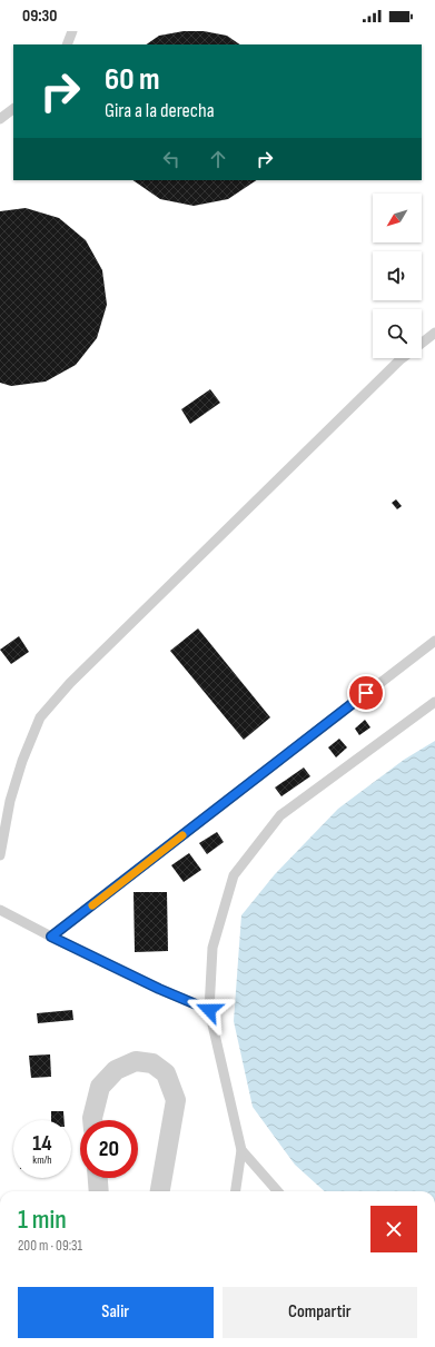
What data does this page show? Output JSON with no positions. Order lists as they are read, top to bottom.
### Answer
{
  "north": "bottom left",
  "page": {
    "status": "09:30",
    "turn": ["60 m", "Gira a la derecha"],
    "speed": "14 km/h",
    "limit": "20",
    "heading": ["1 min", "200 m · 09:31"],
    "buttons": ["Salir", "Compartir"]
  }
}
